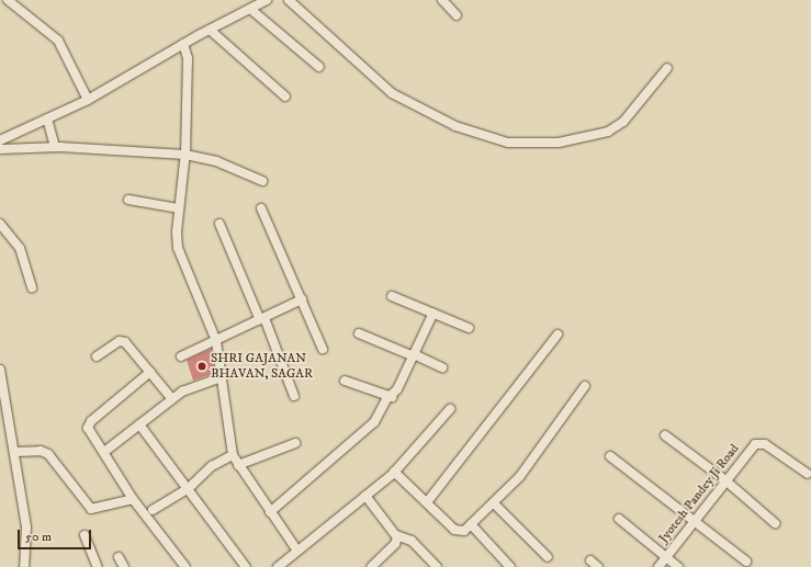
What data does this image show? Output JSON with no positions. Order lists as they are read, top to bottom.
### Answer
{
  "streets": {
    "street": ["Jyotesh Pandey Ji Road"]
  },
  "places": ["SHRI GAJANAN BHAVAN, SAGAR"],
  "scale_bar": "50 m"
}
